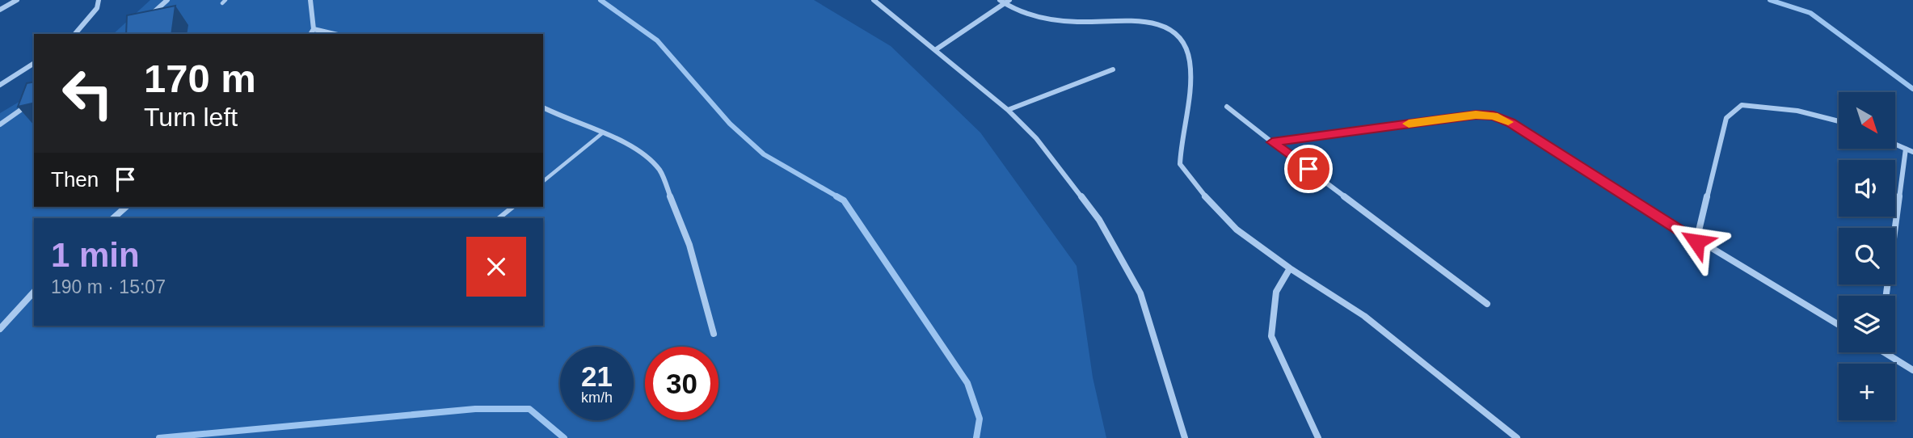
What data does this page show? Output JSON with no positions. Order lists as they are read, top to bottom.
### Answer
{
  "north": "bottom right",
  "page": {
    "turn": ["170 m", "Turn left"],
    "map_buttons": "+",
    "then": "Then",
    "heading": ["1 min", "190 m · 15:07"],
    "speed": "21 km/h",
    "limit": "30"
  }
}
